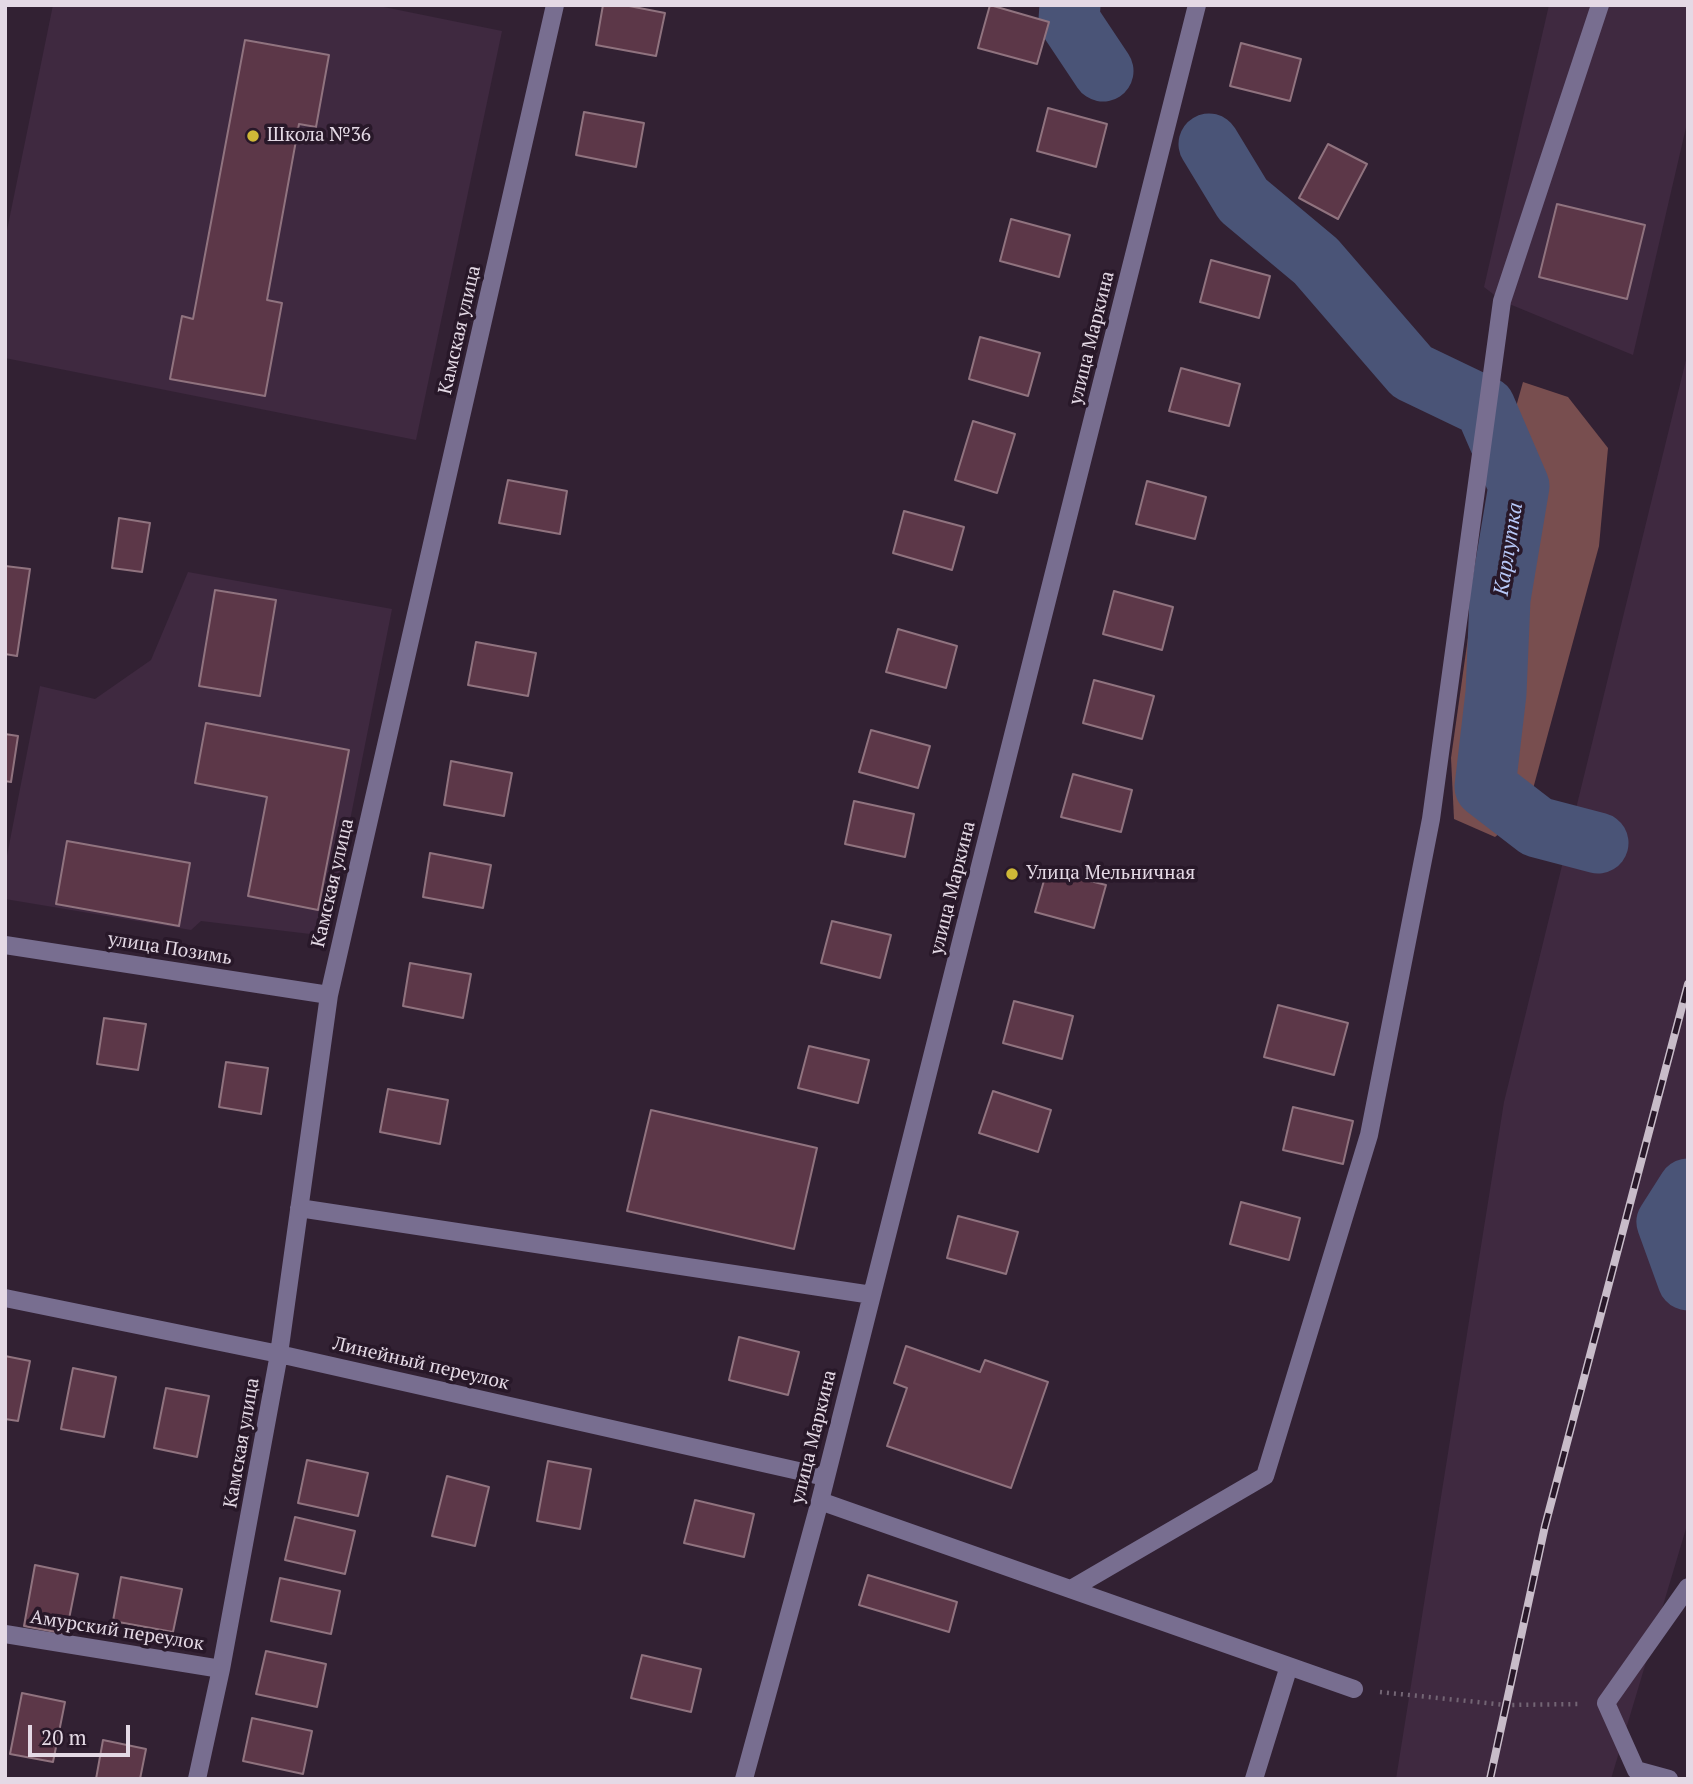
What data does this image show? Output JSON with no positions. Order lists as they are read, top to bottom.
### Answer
{
  "streets": {
    "street": [
      "Камская улица",
      "улица Маркина",
      "улица Позимь",
      "Линейный переулок",
      "Амурский переулок"
    ]
  },
  "crossings": [
    ["Камская улица", "улица Позимь"],
    ["Камская улица", "Линейный переулок"],
    ["Камская улица", "Амурский переулок"],
    ["улица Маркина", "Линейный переулок"]
  ],
  "water": ["Карлутка"],
  "places": ["Школа №36", "Улица Мельничная"],
  "scale_bar": "20 m"
}
